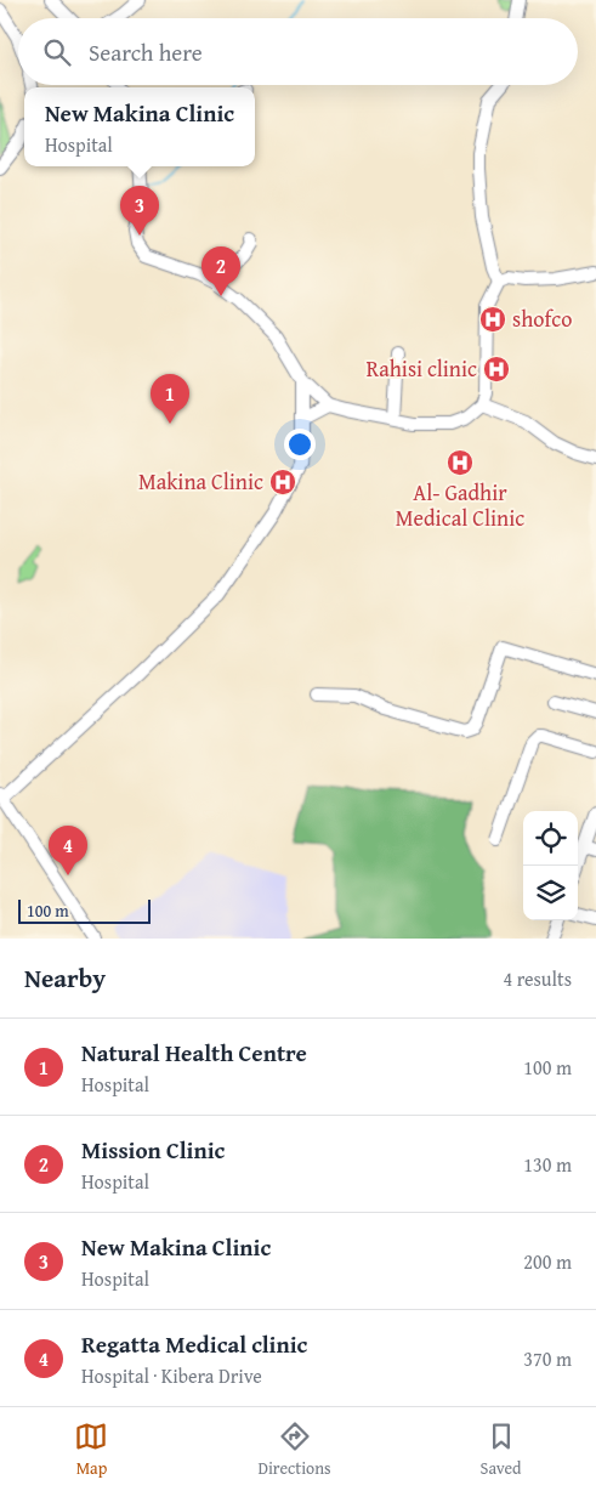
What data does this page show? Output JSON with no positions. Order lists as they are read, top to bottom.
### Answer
{
  "places": {
    "hospital": [
      "shofco",
      "Rahisi clinic",
      "Al- Gadhir Medical Clinic",
      "Makina Clinic"
    ]
  },
  "scale_bar": "100 m",
  "page": {
    "search": "Search here",
    "popup": ["New Makina Clinic", "Hospital"],
    "pins": [
      "3",
      "2",
      "1",
      "4"
    ],
    "scale": "100 m",
    "heading": ["Nearby", "4 results"],
    "list": [
      {
        "mark": "1",
        "name": "Natural Health Centre",
        "note": "Hospital",
        "value": "100 m"
      },
      {
        "mark": "2",
        "name": "Mission Clinic",
        "note": "Hospital",
        "value": "130 m"
      },
      {
        "mark": "3",
        "name": "New Makina Clinic",
        "note": "Hospital",
        "value": "200 m"
      },
      {
        "mark": "4",
        "name": "Regatta Medical clinic",
        "note": "Hospital · Kibera Drive",
        "value": "370 m"
      }
    ],
    "nav": ["Map", "Directions", "Saved"]
  }
}
